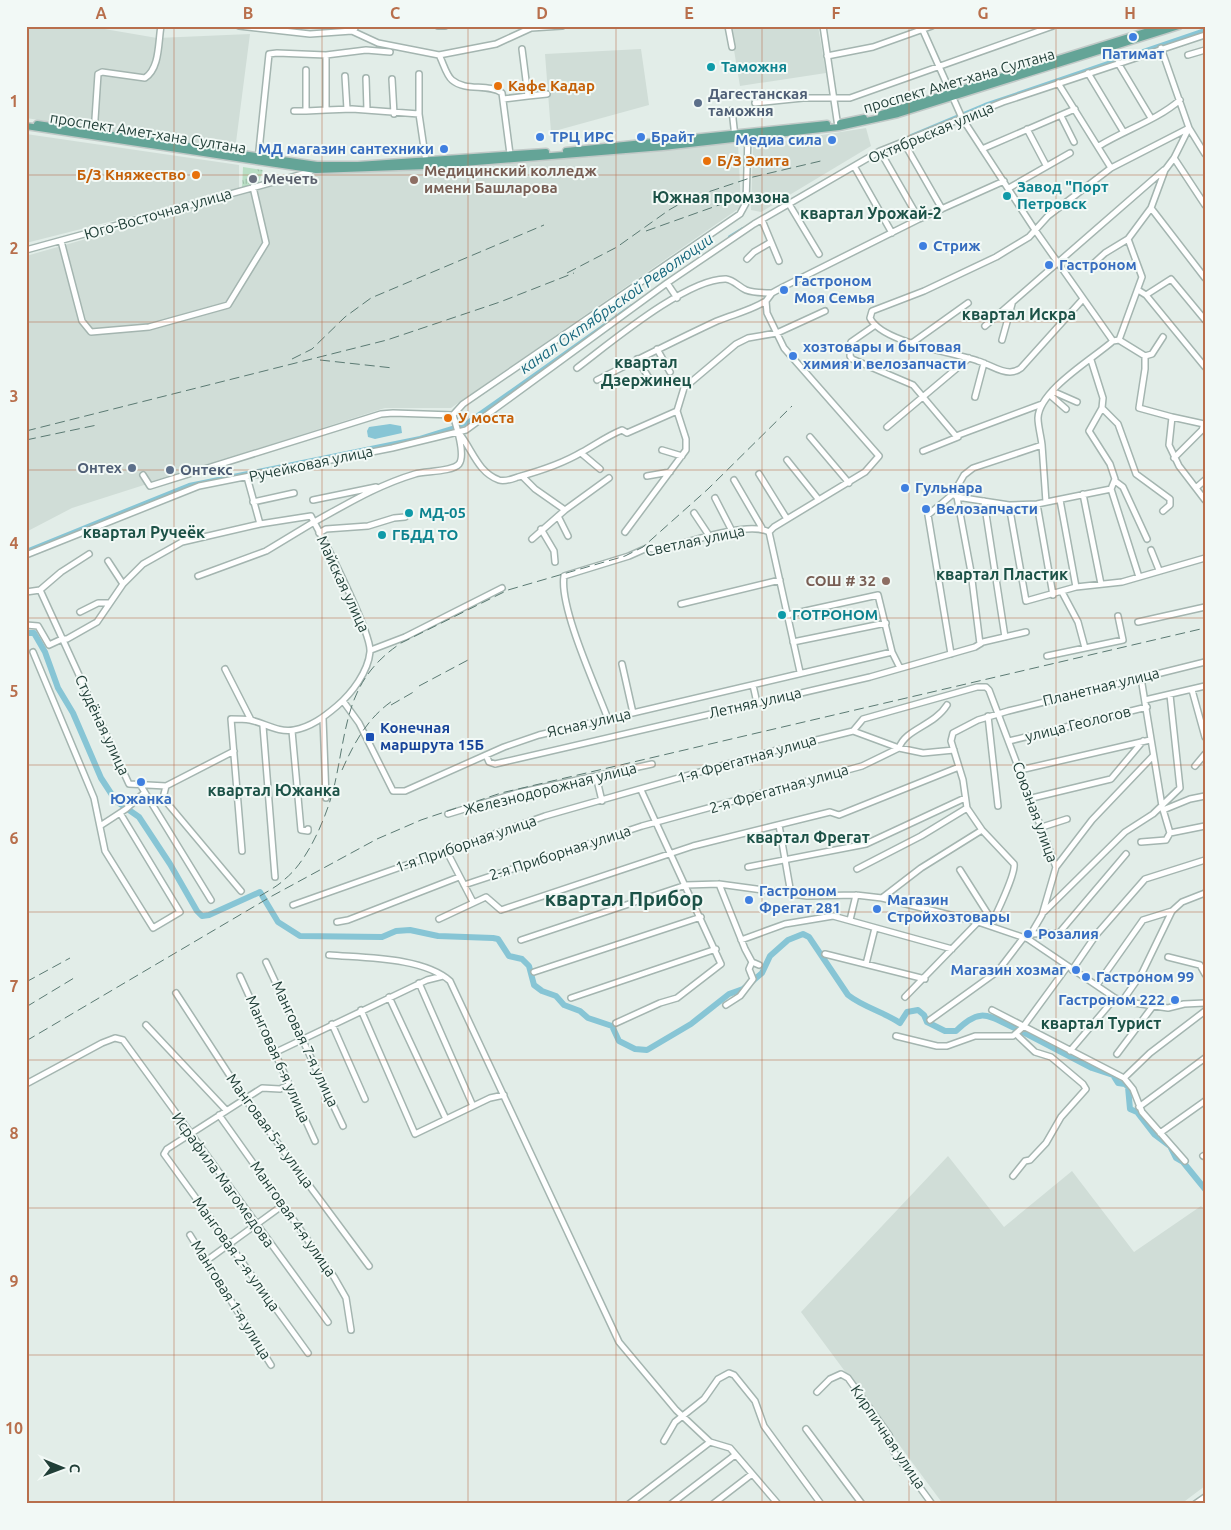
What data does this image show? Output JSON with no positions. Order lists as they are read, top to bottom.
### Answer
{
  "streets": {
    "main road": ["проспект Амет-хана Султана"],
    "street": [
      "Октябрьская улица",
      "Юго-Восточная улица",
      "Ручейковая улица",
      "Светлая улица",
      "Майская улица",
      "Планетная улица",
      "Летняя улица",
      "Ясная улица",
      "улица Геологов",
      "Студёная улица",
      "1-я Фрегатная улица",
      "Железнодорожная улица",
      "2-я Фрегатная улица",
      "Союзная улица",
      "1-я Приборная улица",
      "2-я Приборная улица",
      "Манговая 7-я улица",
      "Манговая 6-я улица",
      "Манговая 5-я улица",
      "Исрафила Магомедова",
      "Манговая 4-я улица",
      "Манговая 2-я улица",
      "Манговая 1-я улица",
      "Кирпичная улица"
    ]
  },
  "crossings": [
    ["проспект Амет-хана Султана", "Юго-Восточная улица"],
    ["Октябрьская улица", "Ручейковая улица"],
    ["Октябрьская улица", "Майская улица"],
    ["Ручейковая улица", "Майская улица"],
    ["Светлая улица", "Ясная улица"],
    ["Майская улица", "Ясная улица"],
    ["Планетная улица", "Союзная улица"],
    ["Летняя улица", "Ясная улица"],
    ["улица Геологов", "Союзная улица"],
    ["1-я Фрегатная улица", "Союзная улица"],
    ["1-я Фрегатная улица", "1-я Приборная улица"],
    ["2-я Фрегатная улица", "2-я Приборная улица"],
    ["Исрафила Магомедова", "Манговая 2-я улица"]
  ],
  "districts": [
    "Южная промзона",
    "квартал Урожай-2",
    "квартал Искра",
    "квартал Дзержинец",
    "квартал Ручеёк",
    "квартал Пластик",
    "квартал Южанка",
    "квартал Фрегат",
    "квартал Прибор",
    "квартал Турист"
  ],
  "water": ["канал Октябрьской Революции"],
  "places": {
    "other": [
      "Патимат",
      "Таможня",
      "Кафе Кадар",
      "Дагестанская таможня",
      "ТРЦ ИРС",
      "Брайт",
      "Медиа сила",
      "МД магазин сантехники",
      "Б/З Элита",
      "Б/З Княжество",
      "Мечеть",
      "Медицинский колледж имени Башларова",
      "Завод \"Порт Петровск",
      "Стриж",
      "Гастроном",
      "Гастроном Моя Семья",
      "хозтовары и бытовая химия и велозапчасти",
      "У моста",
      "Онтех",
      "Онтекс",
      "Гульнара",
      "Велозапчасти",
      "МД-05",
      "ГБДД ТО",
      "СОШ # 32",
      "ГОТРОНОМ",
      "Южанка",
      "Гастроном Фрегат 281",
      "Магазин Стройхозтовары",
      "Розалия",
      "Магазин хозмаг",
      "Гастроном 99",
      "Гастроном 222"
    ],
    "transit": ["Конечная маршрута 15Б"]
  },
  "north": "right",
  "grid": {
    "columns": [
      "A",
      "B",
      "C",
      "D",
      "E",
      "F",
      "G",
      "H"
    ],
    "rows": [
      "1",
      "2",
      "3",
      "4",
      "5",
      "6",
      "7",
      "8",
      "9",
      "10"
    ]
  }
}
